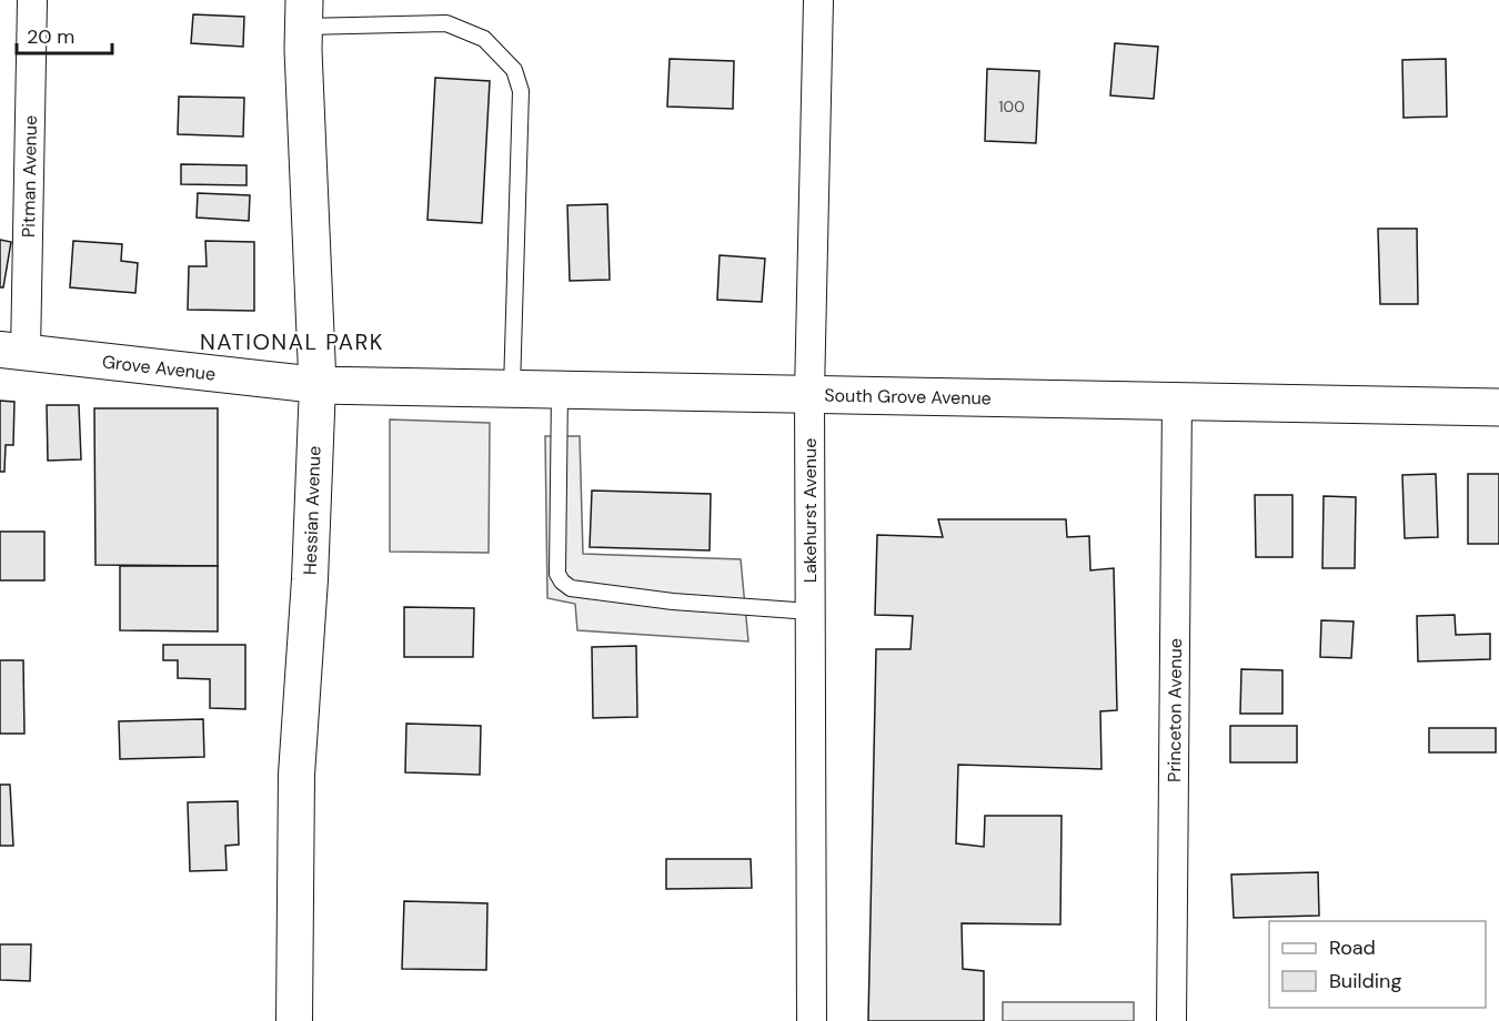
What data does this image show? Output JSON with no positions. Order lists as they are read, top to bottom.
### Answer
{
  "streets": {
    "main road": ["South Grove Avenue", "Hessian Avenue"],
    "street": [
      "Pitman Avenue",
      "Grove Avenue",
      "Lakehurst Avenue",
      "Princeton Avenue"
    ]
  },
  "crossings": [
    ["Pitman Avenue", "Grove Avenue"],
    ["Grove Avenue", "South Grove Avenue"],
    ["Grove Avenue", "Hessian Avenue"],
    ["South Grove Avenue", "Hessian Avenue"],
    ["South Grove Avenue", "Lakehurst Avenue"],
    ["South Grove Avenue", "Princeton Avenue"]
  ],
  "districts": ["NATIONAL PARK"],
  "house_numbers": ["100"],
  "legend": ["Road", "Building"],
  "scale_bar": "20 m"
}
